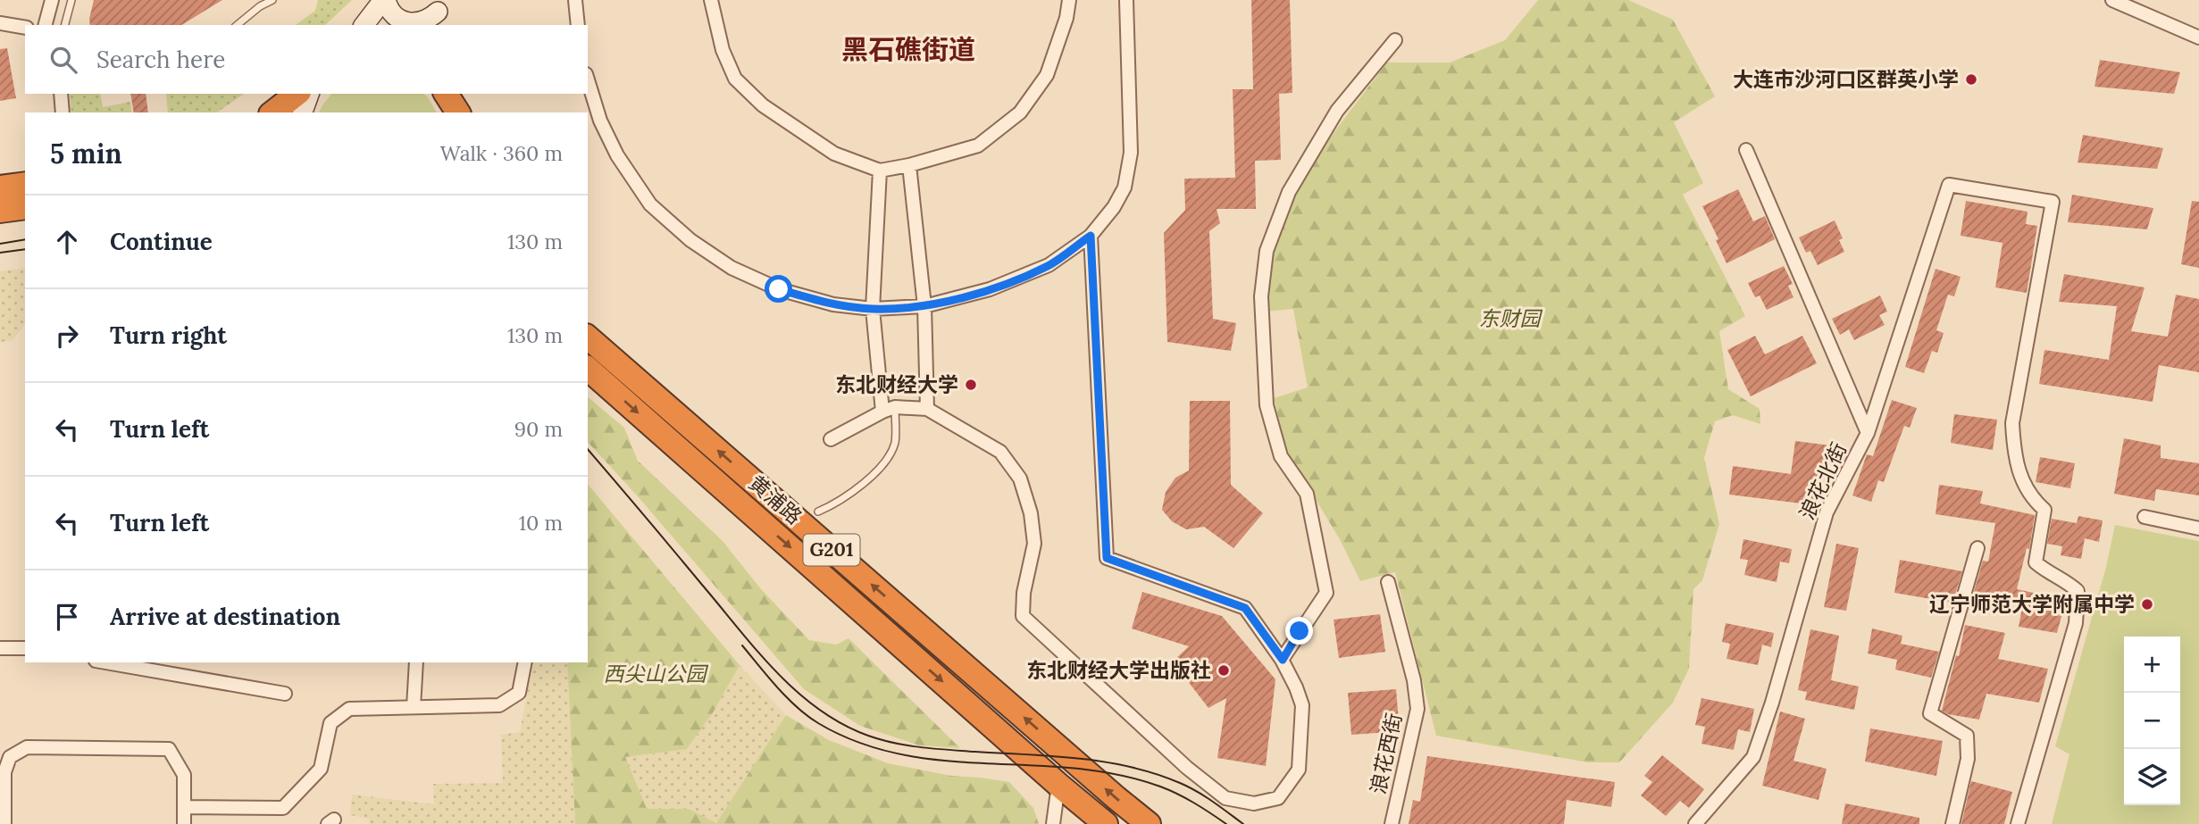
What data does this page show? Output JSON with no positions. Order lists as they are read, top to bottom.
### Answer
{
  "streets": {
    "highway": ["黄浦路", "G201"],
    "street": ["浪花北街", "浪花西街"]
  },
  "crossings": [
    ["黄浦路", "G201"]
  ],
  "districts": ["黑石礁街道"],
  "parks": ["东财园", "西尖山公园"],
  "places": [
    "大连市沙河口区群英小学",
    "东北财经大学",
    "辽宁师范大学附属中学",
    "东北财经大学出版社"
  ],
  "page": {
    "search": "Search here",
    "heading": ["5 min", "Walk · 360 m"],
    "list": [
      ["Continue", "130 m"],
      ["Turn right", "130 m"],
      ["Turn left", "90 m"],
      ["Turn left", "10 m"],
      "Arrive at destination"
    ],
    "map_buttons": ["+", "−"]
  }
}
